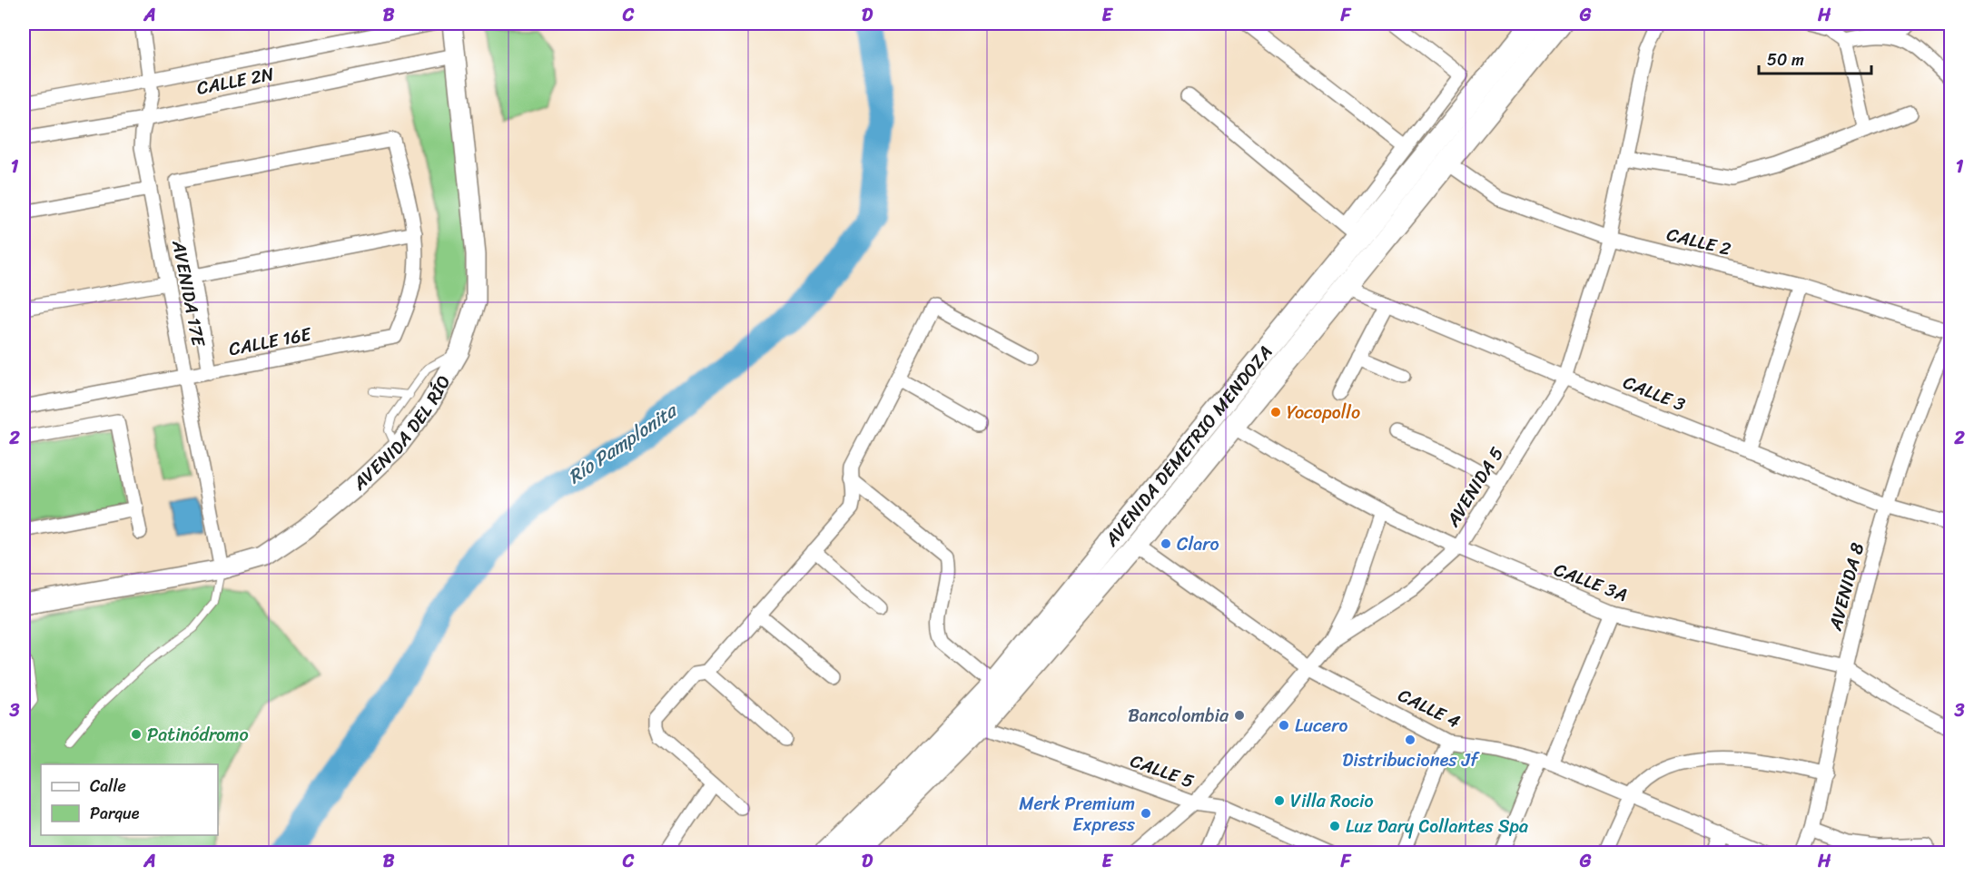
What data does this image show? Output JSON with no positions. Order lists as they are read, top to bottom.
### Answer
{
  "streets": {
    "main road": ["AVENIDA DEL RÍO", "AVENIDA DEMETRIO MENDOZA"],
    "street": [
      "CALLE 2N",
      "CALLE 2",
      "AVENIDA 17E",
      "CALLE 16E",
      "CALLE 3",
      "AVENIDA 5",
      "CALLE 3A",
      "AVENIDA 8",
      "CALLE 4",
      "CALLE 5"
    ]
  },
  "crossings": [
    ["CALLE 2N", "AVENIDA 17E"],
    ["CALLE 2N", "AVENIDA DEL RÍO"],
    ["CALLE 2", "AVENIDA DEMETRIO MENDOZA"],
    ["CALLE 2", "AVENIDA 5"],
    ["AVENIDA 17E", "CALLE 16E"],
    ["AVENIDA 17E", "AVENIDA DEL RÍO"],
    ["CALLE 3", "AVENIDA DEMETRIO MENDOZA"],
    ["CALLE 3", "AVENIDA 5"],
    ["CALLE 3", "AVENIDA 8"],
    ["AVENIDA DEMETRIO MENDOZA", "CALLE 3A"],
    ["AVENIDA DEMETRIO MENDOZA", "CALLE 4"],
    ["AVENIDA DEMETRIO MENDOZA", "CALLE 5"],
    ["AVENIDA 5", "CALLE 3A"],
    ["AVENIDA 5", "CALLE 4"],
    ["AVENIDA 5", "CALLE 5"],
    ["CALLE 3A", "AVENIDA 8"]
  ],
  "water": ["Río Pamplonita"],
  "places": [
    "Yocopollo",
    "Claro",
    "Bancolombia",
    "Lucero",
    "Patinódromo",
    "Distribuciones Jf",
    "Villa Rocio",
    "Merk Premium Express",
    "Luz Dary Collantes Spa"
  ],
  "legend": ["Calle", "Parque"],
  "scale_bar": "50 m",
  "grid": {
    "columns": [
      "A",
      "B",
      "C",
      "D",
      "E",
      "F",
      "G",
      "H"
    ],
    "rows": ["1", "2", "3"]
  }
}
